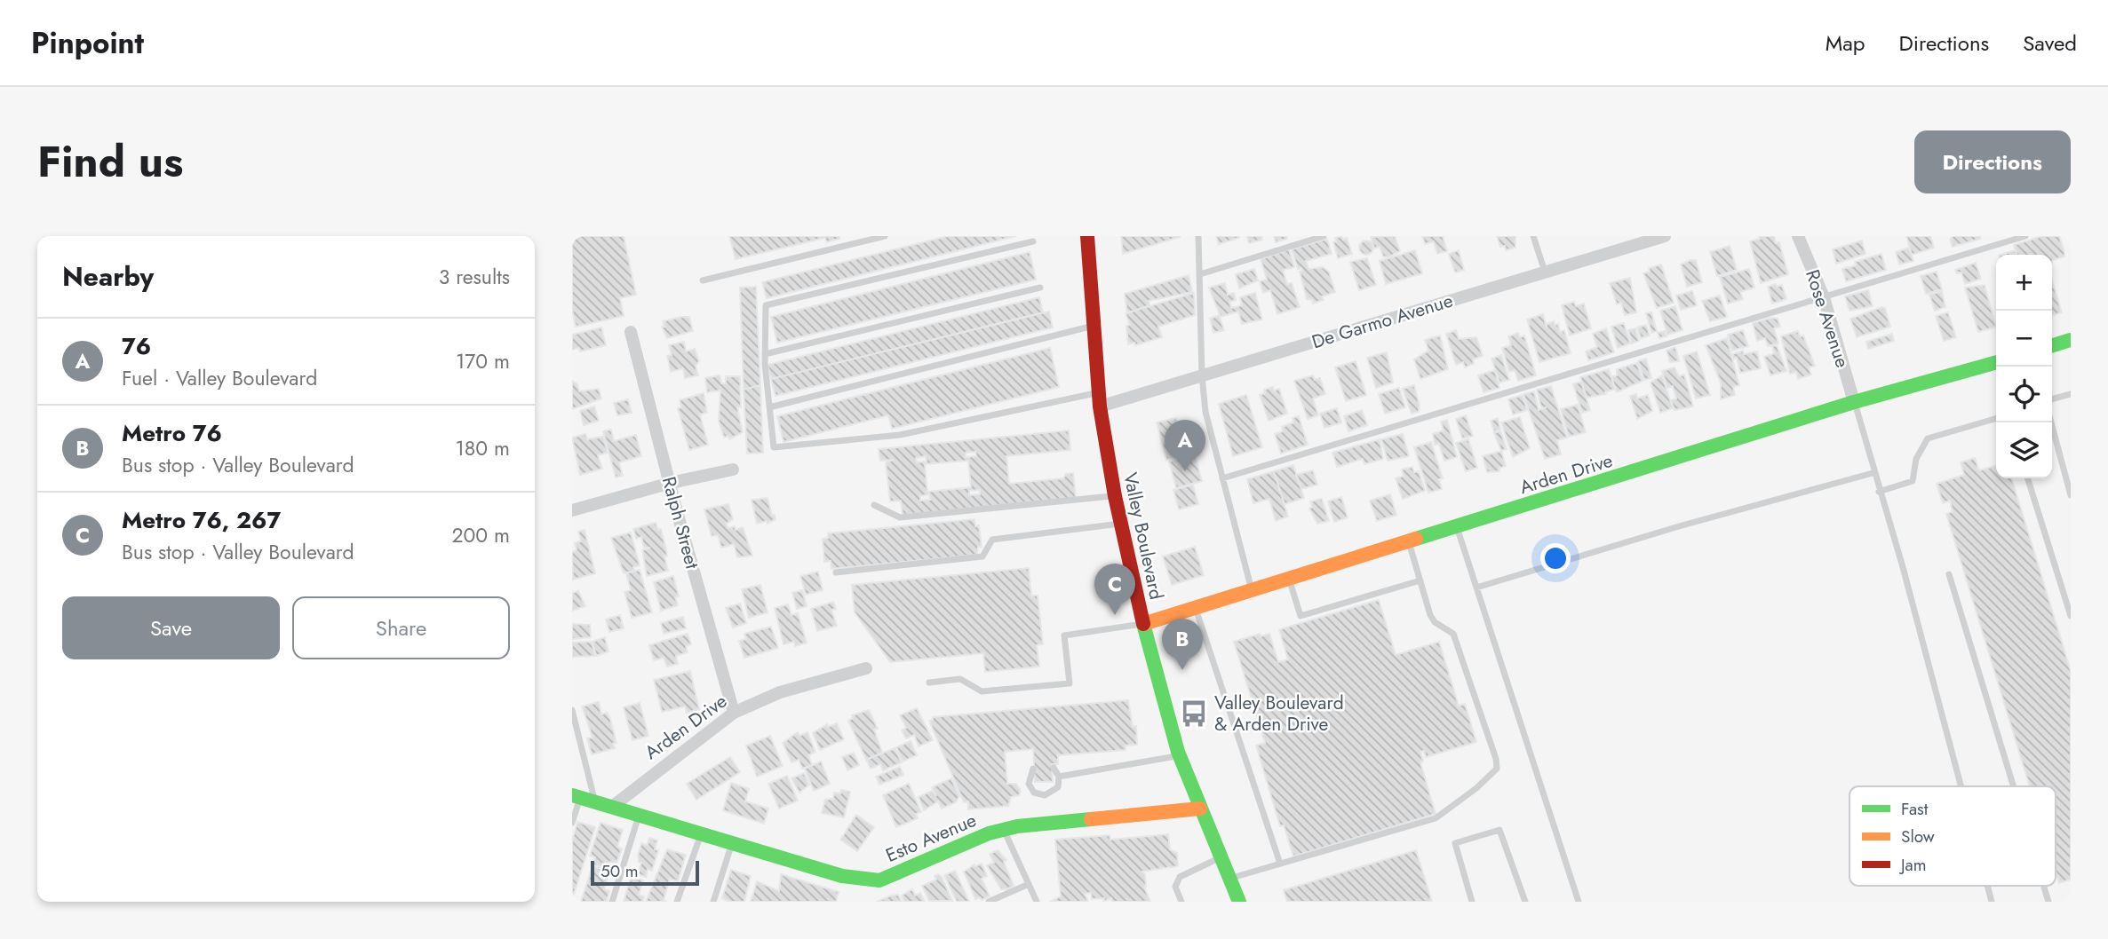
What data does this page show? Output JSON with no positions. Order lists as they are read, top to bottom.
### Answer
{
  "streets": {
    "street": [
      "Rose Avenue",
      "De Garmo Avenue",
      "Arden Drive",
      "Ralph Street",
      "Valley Boulevard",
      "Esto Avenue"
    ]
  },
  "crossings": [
    ["Rose Avenue", "Arden Drive"],
    ["De Garmo Avenue", "Valley Boulevard"],
    ["Arden Drive", "Ralph Street"],
    ["Arden Drive", "Valley Boulevard"],
    ["Arden Drive", "Esto Avenue"],
    ["Valley Boulevard", "Esto Avenue"]
  ],
  "places": {
    "bus stop": ["Valley Boulevard & Arden Drive"]
  },
  "legend": ["Fast", "Slow", "Jam"],
  "scale_bar": "50 m",
  "page": {
    "header": "Pinpoint",
    "nav": ["Map", "Directions", "Saved"],
    "title": "Find us",
    "buttons": [
      "Directions",
      ["Save", "Share"]
    ],
    "heading": ["Nearby", "3 results"],
    "map_buttons": ["+", "−"],
    "list": [
      {
        "mark": "A",
        "name": "76",
        "note": "Fuel · Valley Boulevard",
        "value": "170 m"
      },
      {
        "mark": "B",
        "name": "Metro 76",
        "note": "Bus stop · Valley Boulevard",
        "value": "180 m"
      },
      {
        "mark": "C",
        "name": "Metro 76, 267",
        "note": "Bus stop · Valley Boulevard",
        "value": "200 m"
      }
    ],
    "pins": ["A", "C", "B"],
    "scale": "50 m"
  }
}
